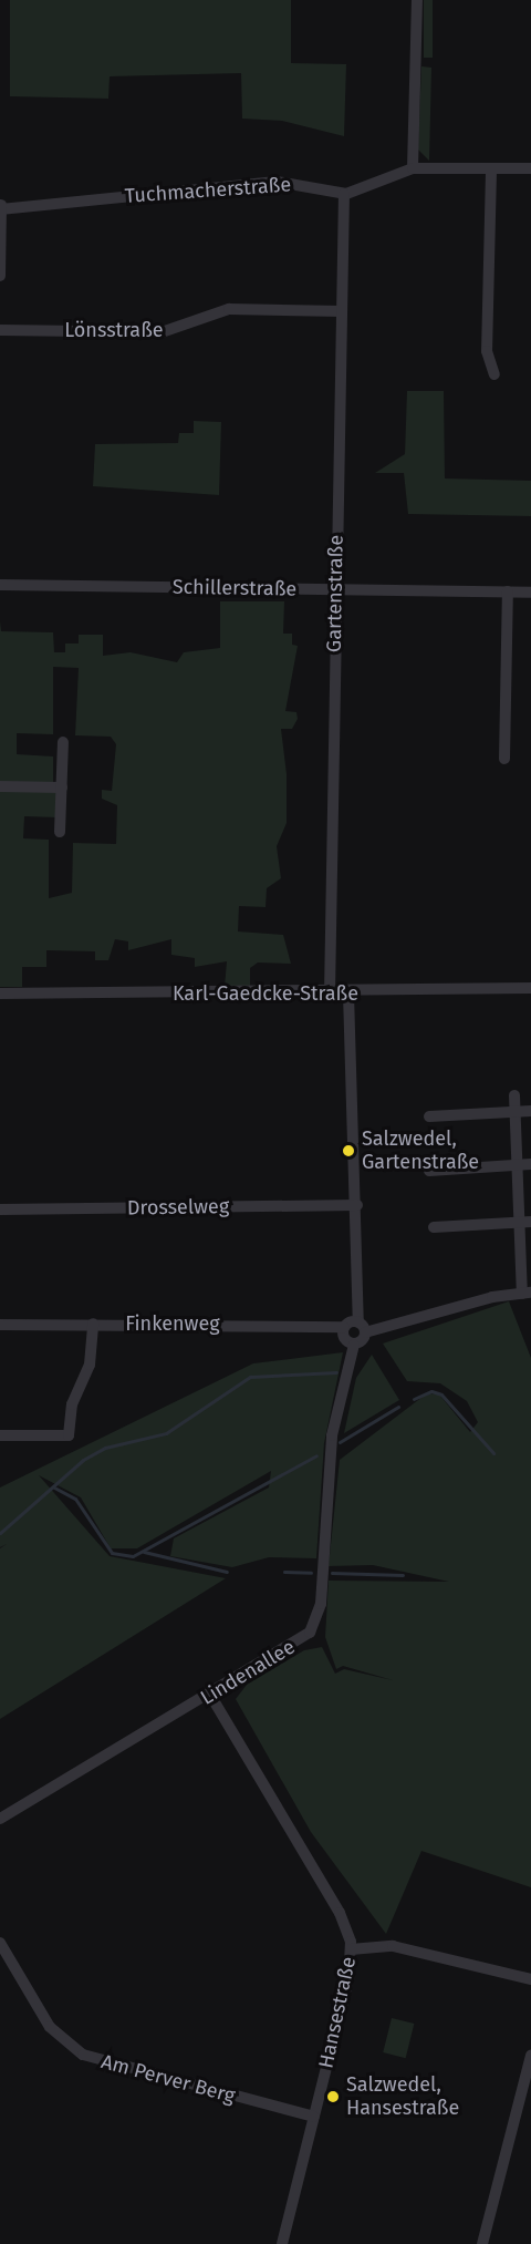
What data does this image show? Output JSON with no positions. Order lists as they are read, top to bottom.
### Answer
{
  "streets": {
    "street": [
      "Tuchmacherstraße",
      "Lönsstraße",
      "Schillerstraße",
      "Gartenstraße",
      "Karl-Gaedcke-Straße",
      "Drosselweg",
      "Finkenweg",
      "Lindenallee",
      "Hansestraße",
      "Am Perver Berg"
    ]
  },
  "crossings": [
    ["Tuchmacherstraße", "Gartenstraße"],
    ["Lönsstraße", "Gartenstraße"],
    ["Schillerstraße", "Gartenstraße"],
    ["Gartenstraße", "Karl-Gaedcke-Straße"],
    ["Lindenallee", "Hansestraße"],
    ["Hansestraße", "Am Perver Berg"]
  ],
  "places": ["Salzwedel, Gartenstraße", "Salzwedel, Hansestraße"]
}
